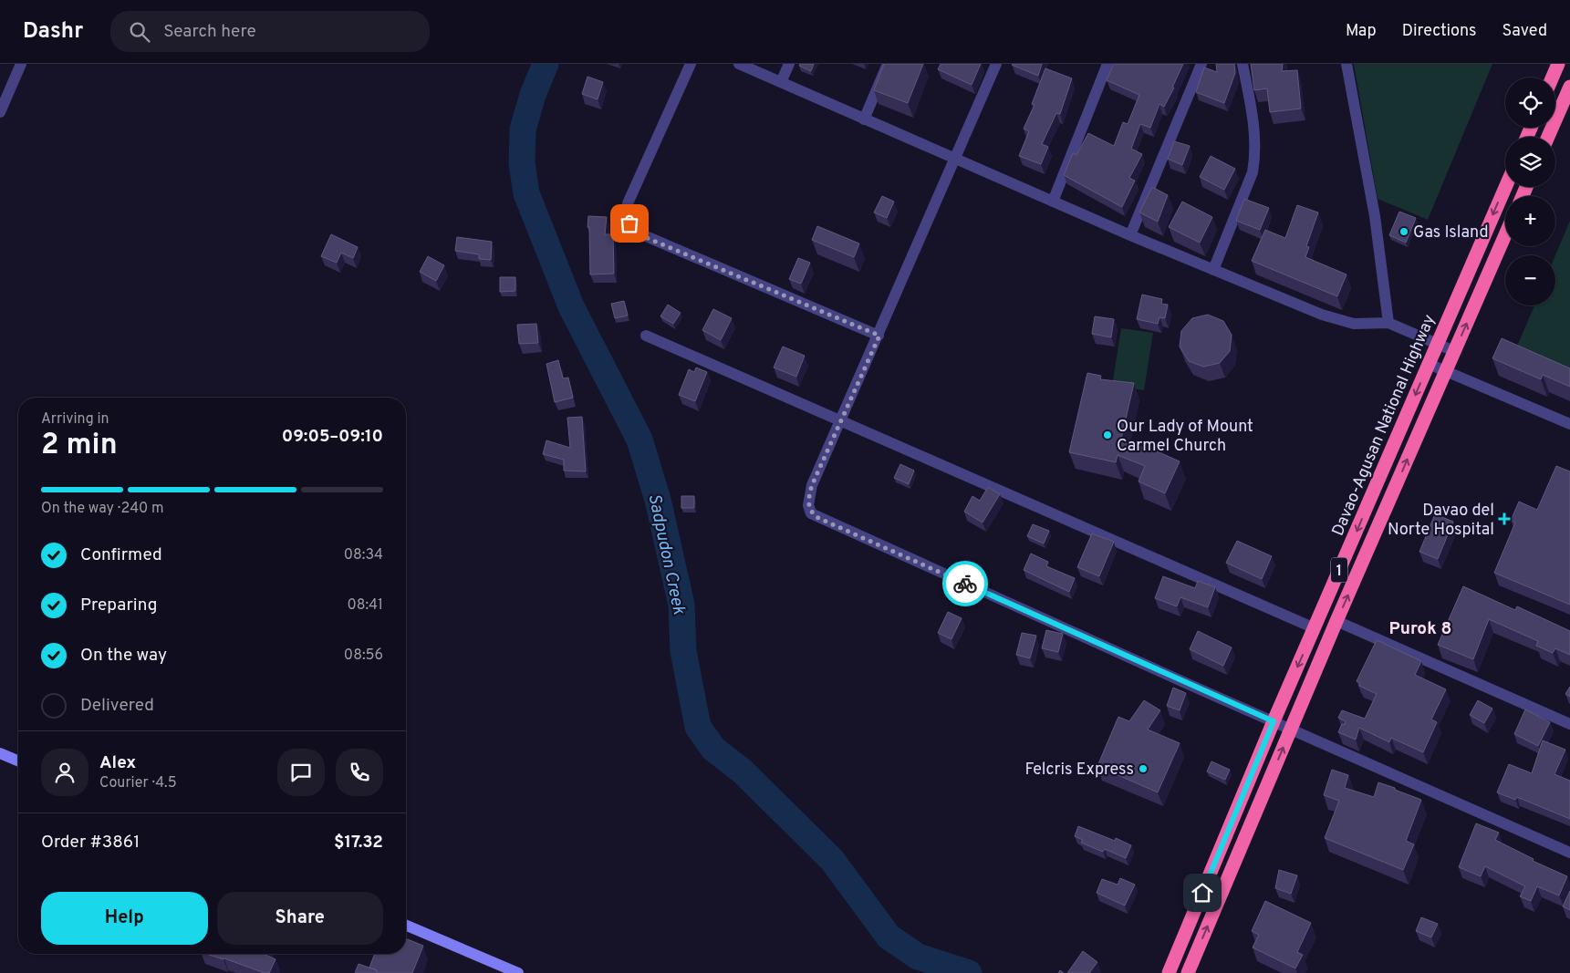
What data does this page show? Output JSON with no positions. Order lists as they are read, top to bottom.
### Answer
{
  "streets": {
    "highway": ["Davao-Agusan National Highway", "1"]
  },
  "districts": ["Purok 8"],
  "water": ["Sadpudon Creek"],
  "places": {
    "other": ["Gas Island", "Our Lady of Mount Carmel Church", "Felcris Express"],
    "health": ["Davao del Norte Hospital"]
  },
  "page": {
    "header": "Dashr",
    "search": "Search here",
    "nav": ["Map", "Directions", "Saved"],
    "map_buttons": ["+", "−"],
    "heading": ["2 min", "Arriving in", "09:05–09:10"],
    "panel": [
      "Alex",
      "Courier · 4.5",
      "Order #3861",
      "$17.32"
    ],
    "bar": "On the way · 240 m",
    "list": [
      ["Confirmed", "08:34"],
      ["Preparing", "08:41"],
      ["On the way", "08:56"],
      "Delivered"
    ],
    "buttons": ["Help", "Share"]
  }
}
